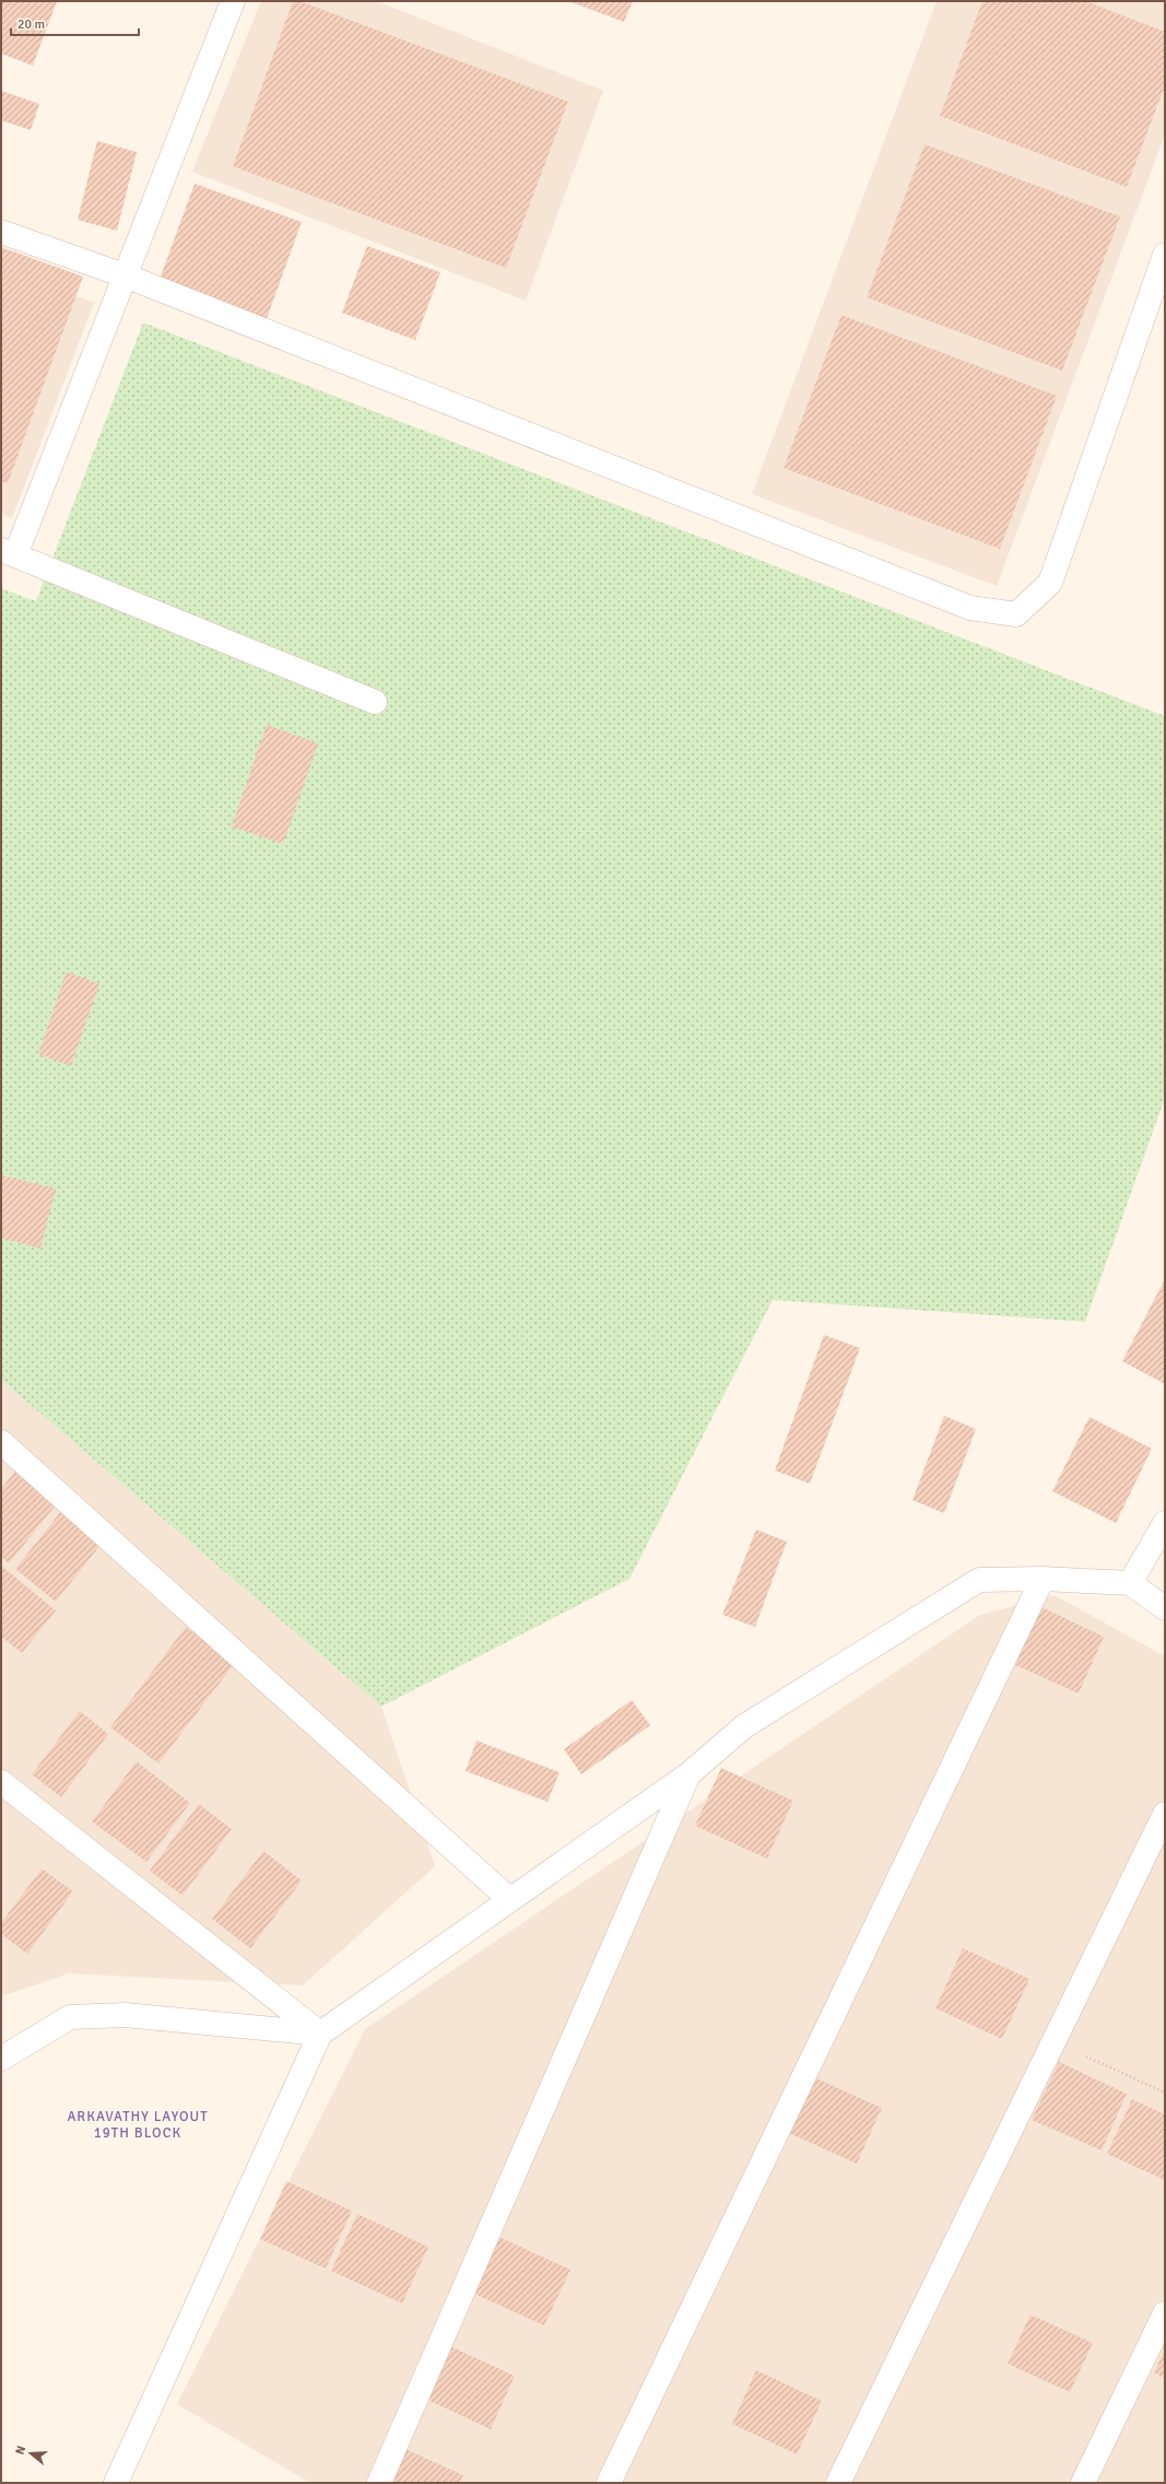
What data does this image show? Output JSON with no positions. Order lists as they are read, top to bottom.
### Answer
{
  "districts": ["ARKAVATHY LAYOUT 19TH BLOCK"],
  "scale_bar": "20 m",
  "north": "left"
}
